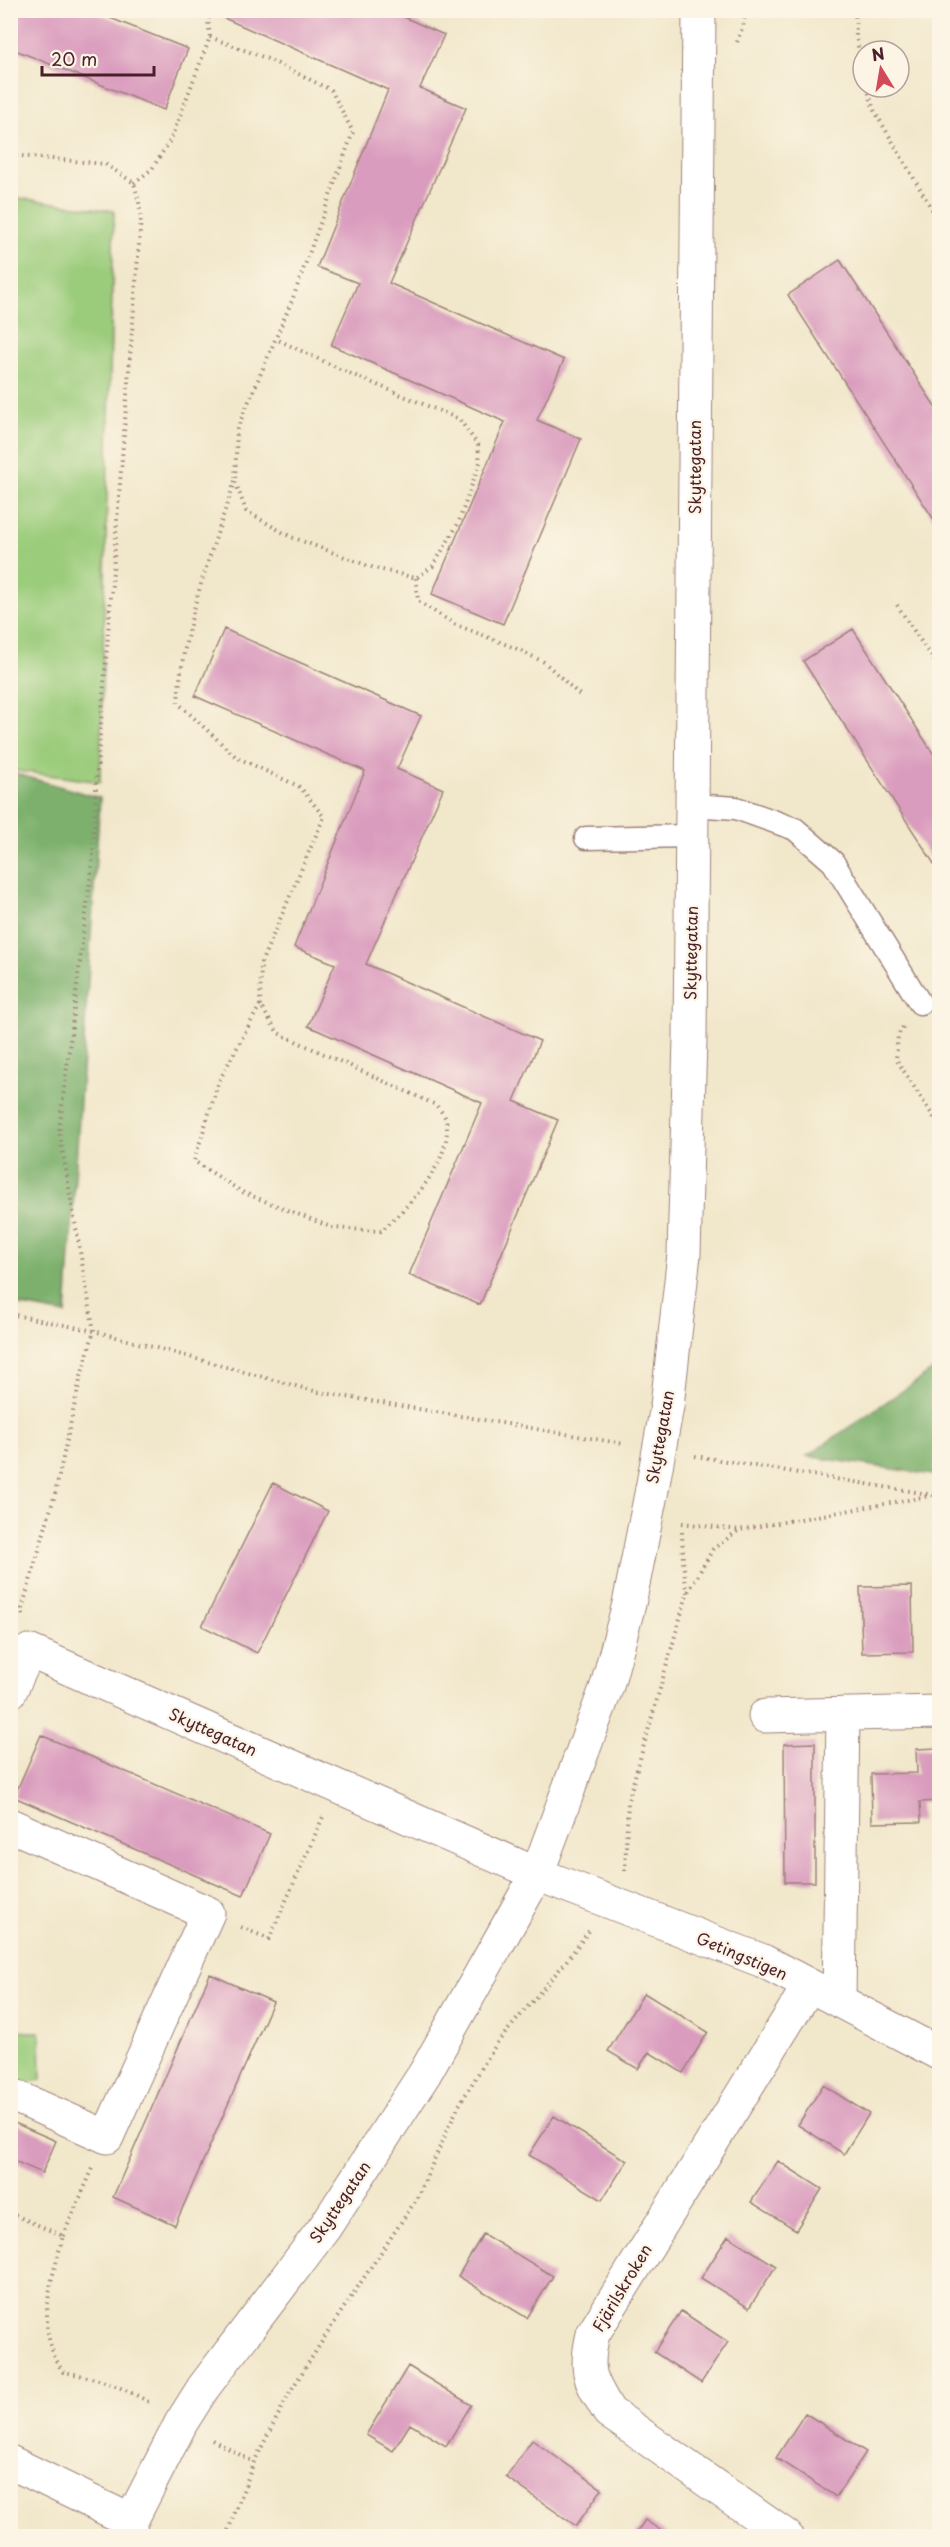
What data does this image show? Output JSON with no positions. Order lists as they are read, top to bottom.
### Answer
{
  "streets": {
    "street": ["Skyttegatan", "Getingstigen", "Fjärilskroken"]
  },
  "crossings": [
    ["Skyttegatan", "Getingstigen"],
    ["Getingstigen", "Fjärilskroken"]
  ],
  "scale_bar": "20 m",
  "north": "top"
}
